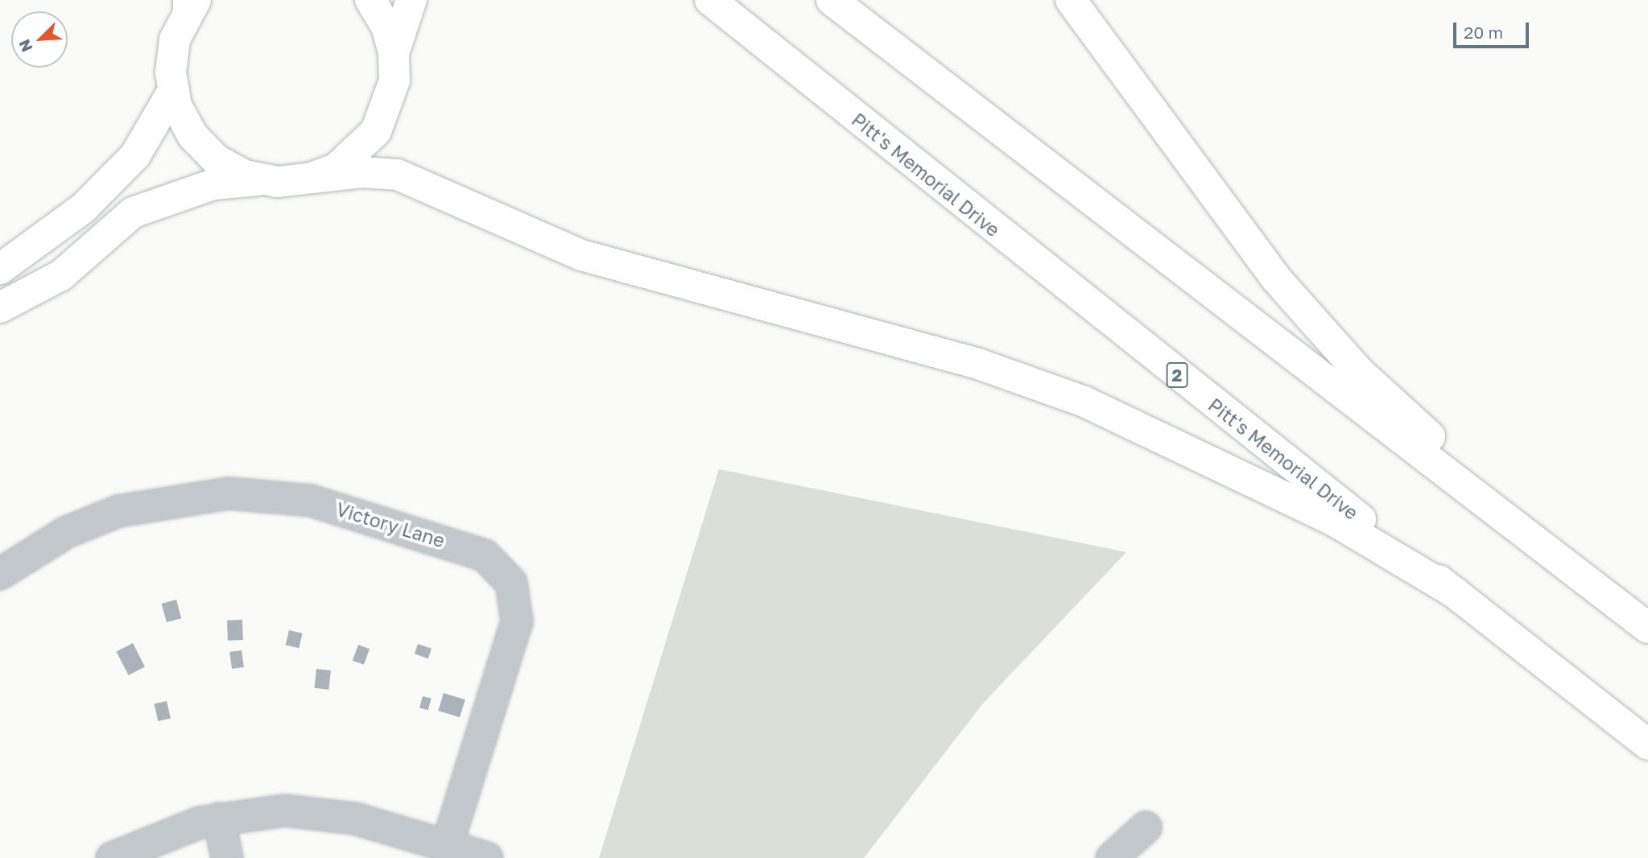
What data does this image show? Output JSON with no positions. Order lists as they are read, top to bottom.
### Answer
{
  "streets": {
    "highway": ["Pitt's Memorial Drive", "2"],
    "street": ["Victory Lane"]
  },
  "scale_bar": "20 m",
  "north": "bottom left"
}
